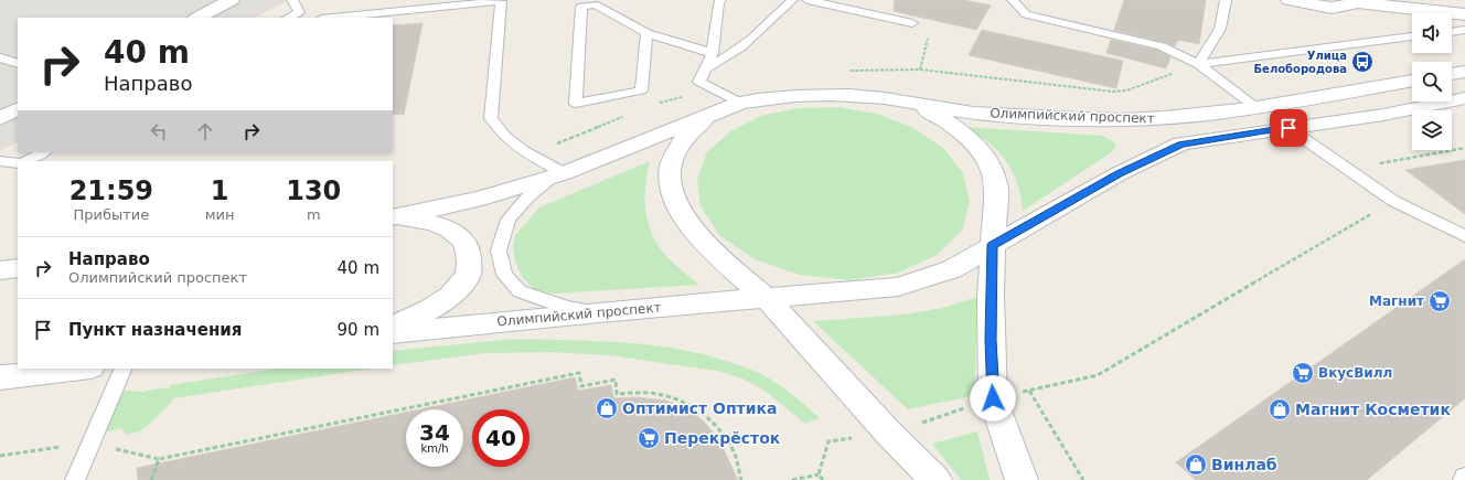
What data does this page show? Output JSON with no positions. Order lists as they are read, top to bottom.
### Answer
{
  "streets": {
    "main road": ["Олимпийский проспект"]
  },
  "places": {
    "bus stop": ["Улица Белобородова"],
    "supermarket": ["Магнит", "ВкусВилл", "Перекрёсток"],
    "shop": ["Оптимист Оптика", "Магнит Косметик", "Винлаб"]
  },
  "page": {
    "turn": ["40 m", "Направо"],
    "eta": [
      "21:59",
      "Прибытие",
      "1",
      "мин",
      "130",
      "m"
    ],
    "list": [
      {
        "name": "Направо",
        "note": "Олимпийский проспект",
        "value": "40 m"
      },
      {
        "name": "Пункт назначения",
        "value": "90 m"
      }
    ],
    "speed": "34 km/h",
    "limit": "40"
  }
}
